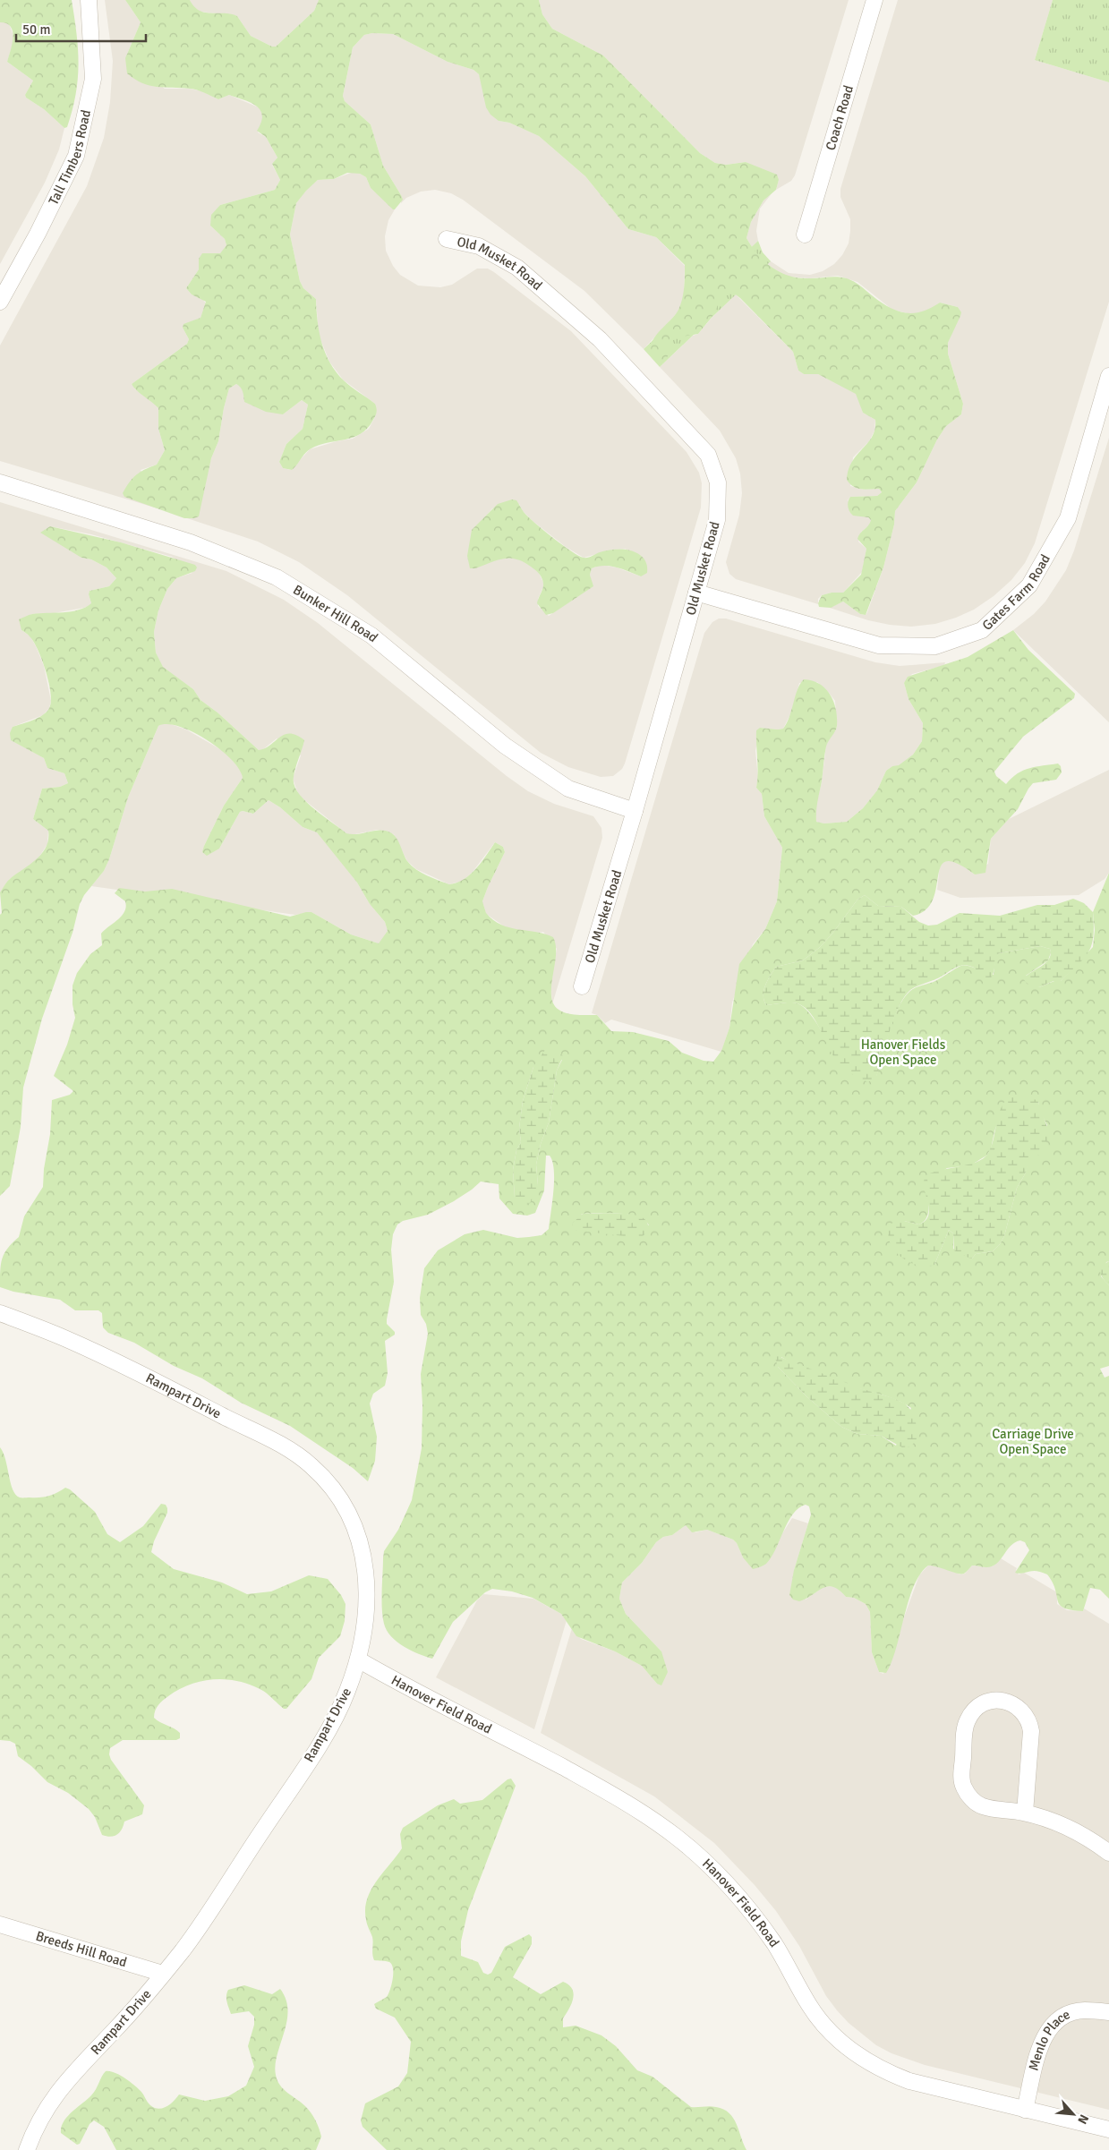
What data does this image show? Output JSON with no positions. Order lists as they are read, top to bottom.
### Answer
{
  "streets": {
    "street": [
      "Coach Road",
      "Tall Timbers Road",
      "Old Musket Road",
      "Gates Farm Road",
      "Bunker Hill Road",
      "Rampart Drive",
      "Hanover Field Road",
      "Breeds Hill Road",
      "Menlo Place"
    ]
  },
  "crossings": [
    ["Old Musket Road", "Gates Farm Road"],
    ["Old Musket Road", "Bunker Hill Road"],
    ["Rampart Drive", "Hanover Field Road"],
    ["Rampart Drive", "Breeds Hill Road"],
    ["Hanover Field Road", "Menlo Place"]
  ],
  "parks": ["Hanover Fields Open Space", "Carriage Drive Open Space"],
  "scale_bar": "50 m",
  "north": "bottom right"
}
